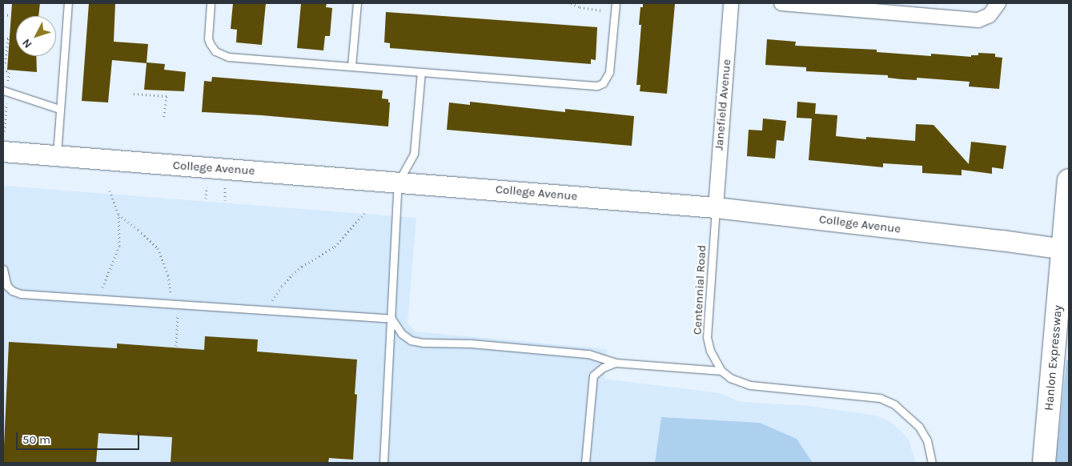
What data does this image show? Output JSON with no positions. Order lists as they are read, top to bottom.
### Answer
{
  "streets": {
    "highway": ["Hanlon Expressway"],
    "main road": ["College Avenue"],
    "street": ["Janefield Avenue"],
    "lane": ["Centennial Road"]
  },
  "crossings": [
    ["Janefield Avenue", "College Avenue"],
    ["Janefield Avenue", "Centennial Road"],
    ["College Avenue", "Centennial Road"],
    ["College Avenue", "Hanlon Expressway"]
  ],
  "scale_bar": "50 m",
  "north": "bottom left"
}
